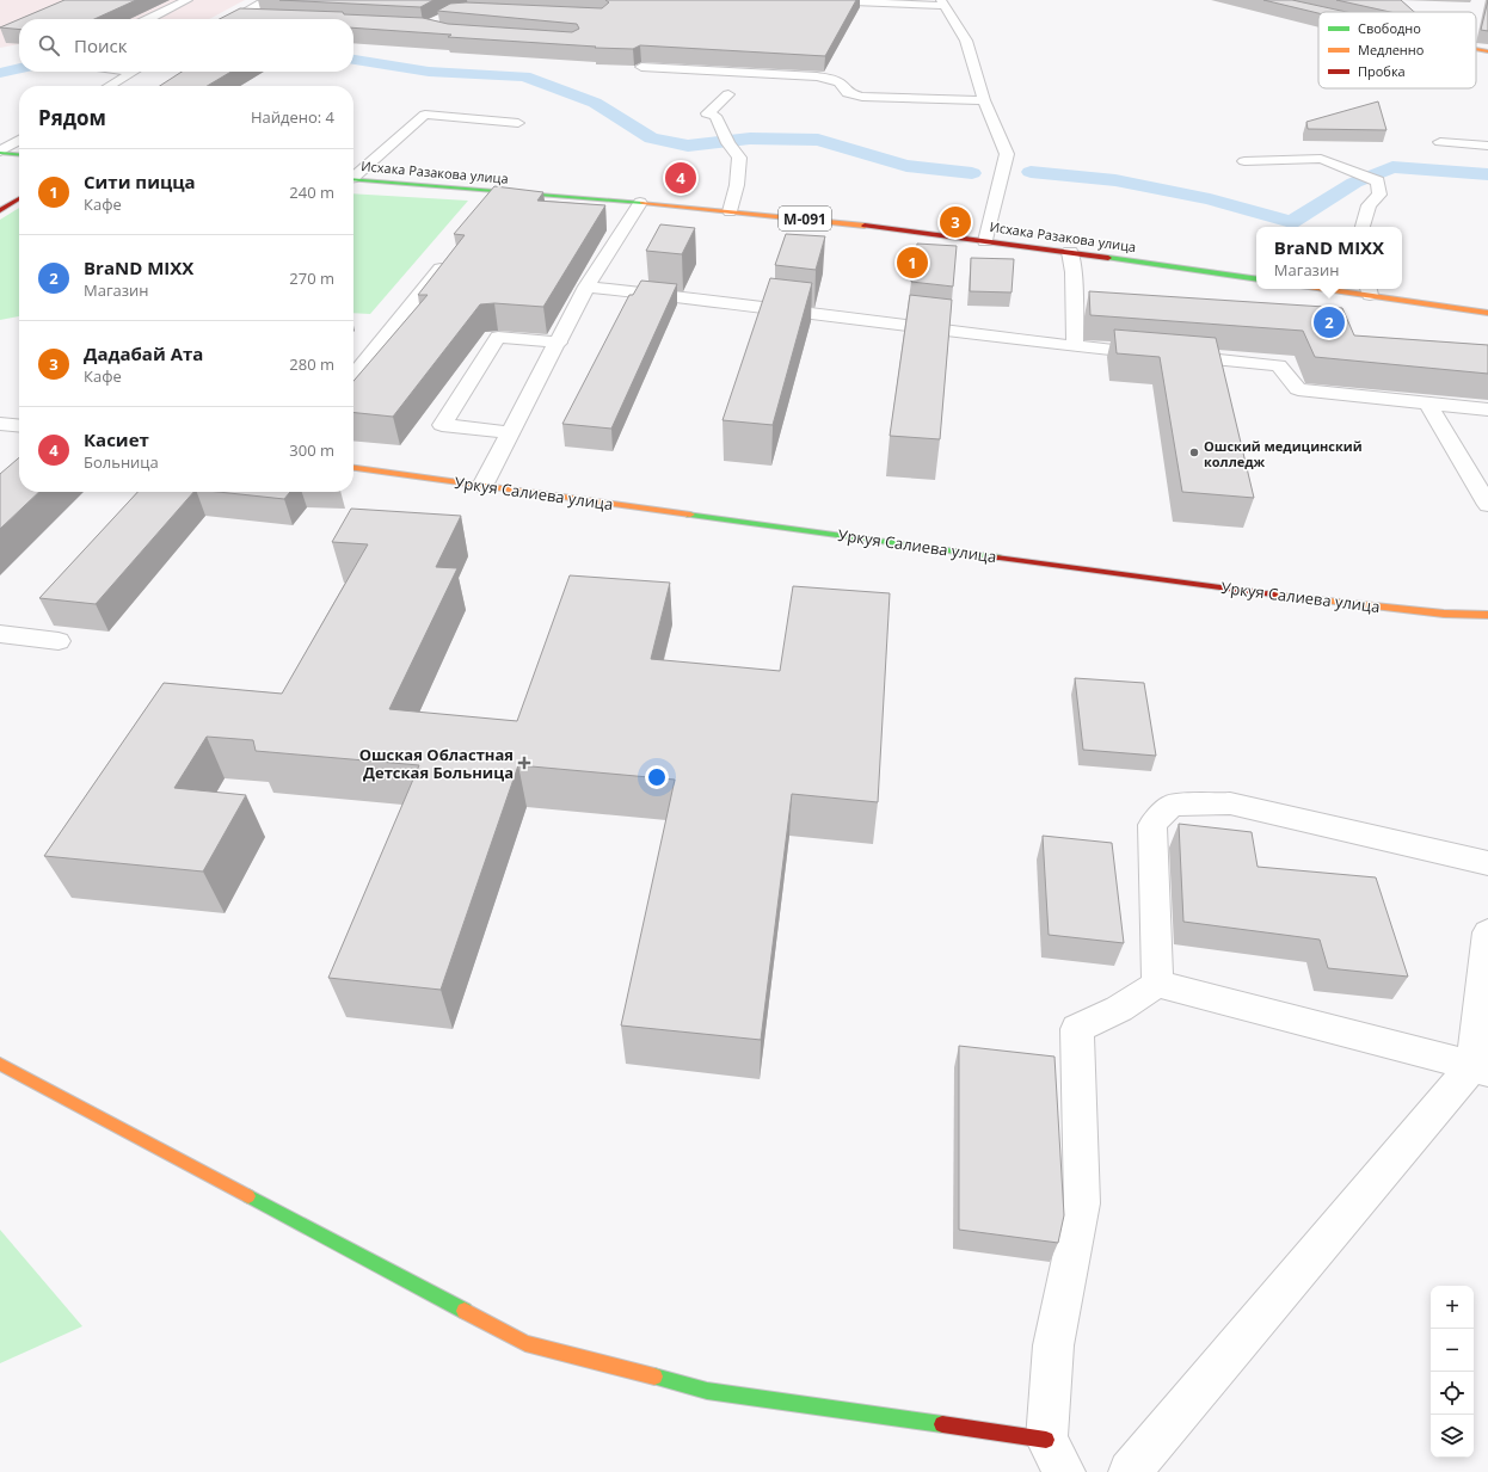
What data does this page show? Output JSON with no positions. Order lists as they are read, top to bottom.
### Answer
{
  "streets": {
    "street": ["Исхака Разакова улица", "М-091", "Уркуя Салиева улица"]
  },
  "places": {
    "other": ["Ошский медицинский колледж"],
    "health": ["Ошская Областная Детская Больница"]
  },
  "legend": ["Свободно", "Медленно", "Пробка"],
  "page": {
    "search": "Поиск",
    "heading": ["Рядом", "Найдено: 4"],
    "list": [
      {
        "mark": "1",
        "name": "Сити пицца",
        "note": "Кафе",
        "value": "240 m"
      },
      {
        "mark": "2",
        "name": "BraND MIXX",
        "note": "Магазин",
        "value": "270 m"
      },
      {
        "mark": "3",
        "name": "Дадабай Ата",
        "note": "Кафе",
        "value": "280 m"
      },
      {
        "mark": "4",
        "name": "Касиет",
        "note": "Больница",
        "value": "300 m"
      }
    ],
    "pins": [
      "4",
      "3",
      "1",
      "2"
    ],
    "popup": ["BraND MIXX", "Магазин"],
    "map_buttons": ["+", "−"]
  }
}
